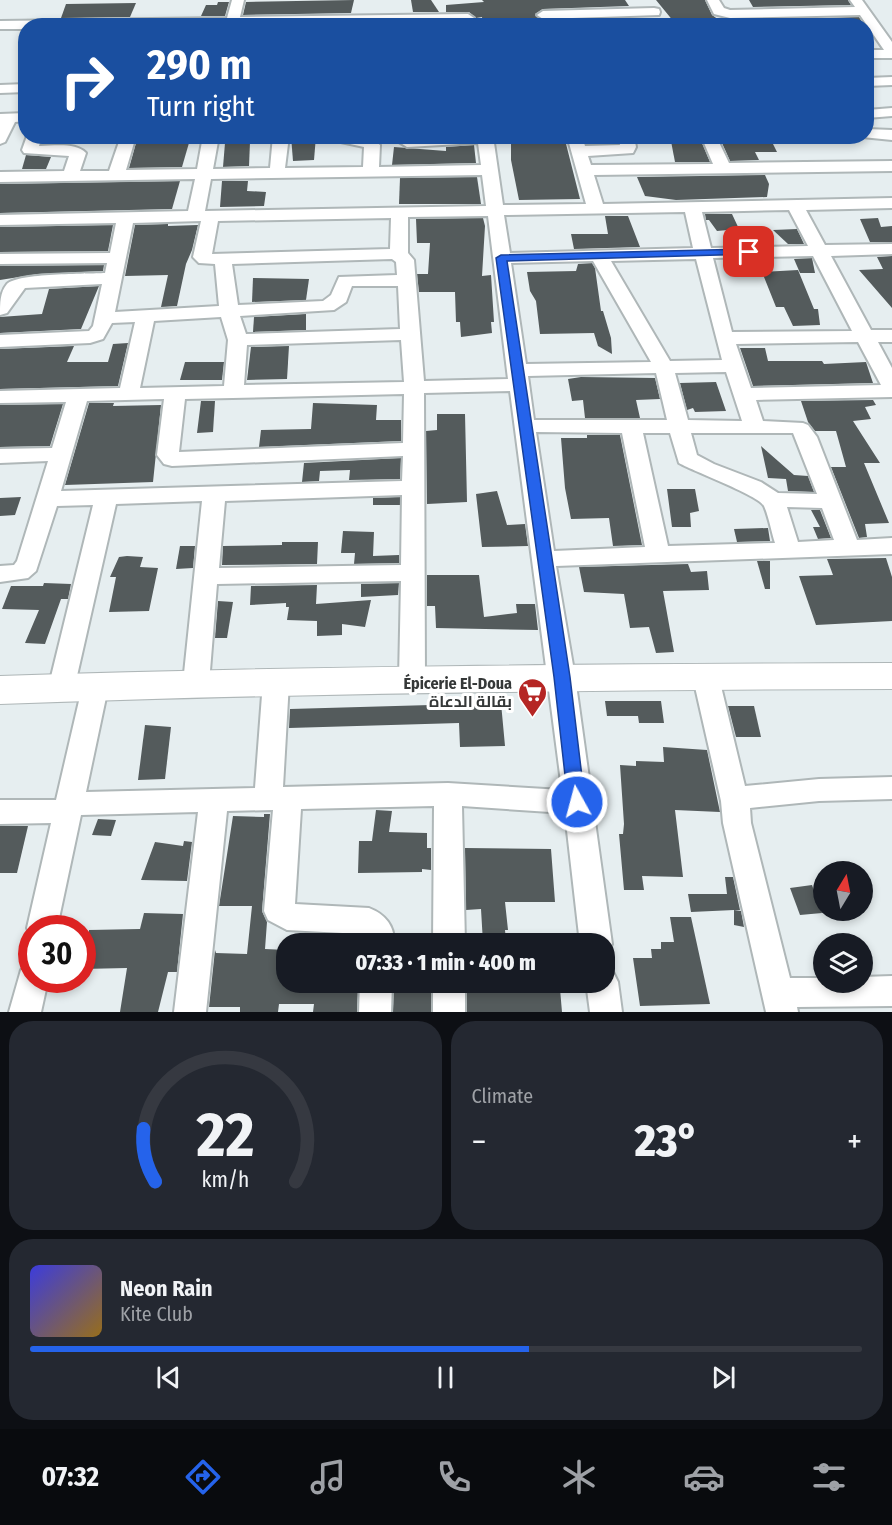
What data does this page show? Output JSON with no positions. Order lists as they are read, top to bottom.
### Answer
{
  "places": {
    "supermarket": ["Épicerie El-Doua بقالة الدعاة"]
  },
  "north": "top",
  "page": {
    "turn": ["290 m", "Turn right"],
    "limit": "30",
    "trip": "07:33 · 1 min · 400 m",
    "tile": "Climate",
    "heat": ["−", "23°", "+"],
    "song": ["Neon Rain", "Kite Club"],
    "tabs": "07:32",
    "gauge": ["22", "km/h"]
  }
}
